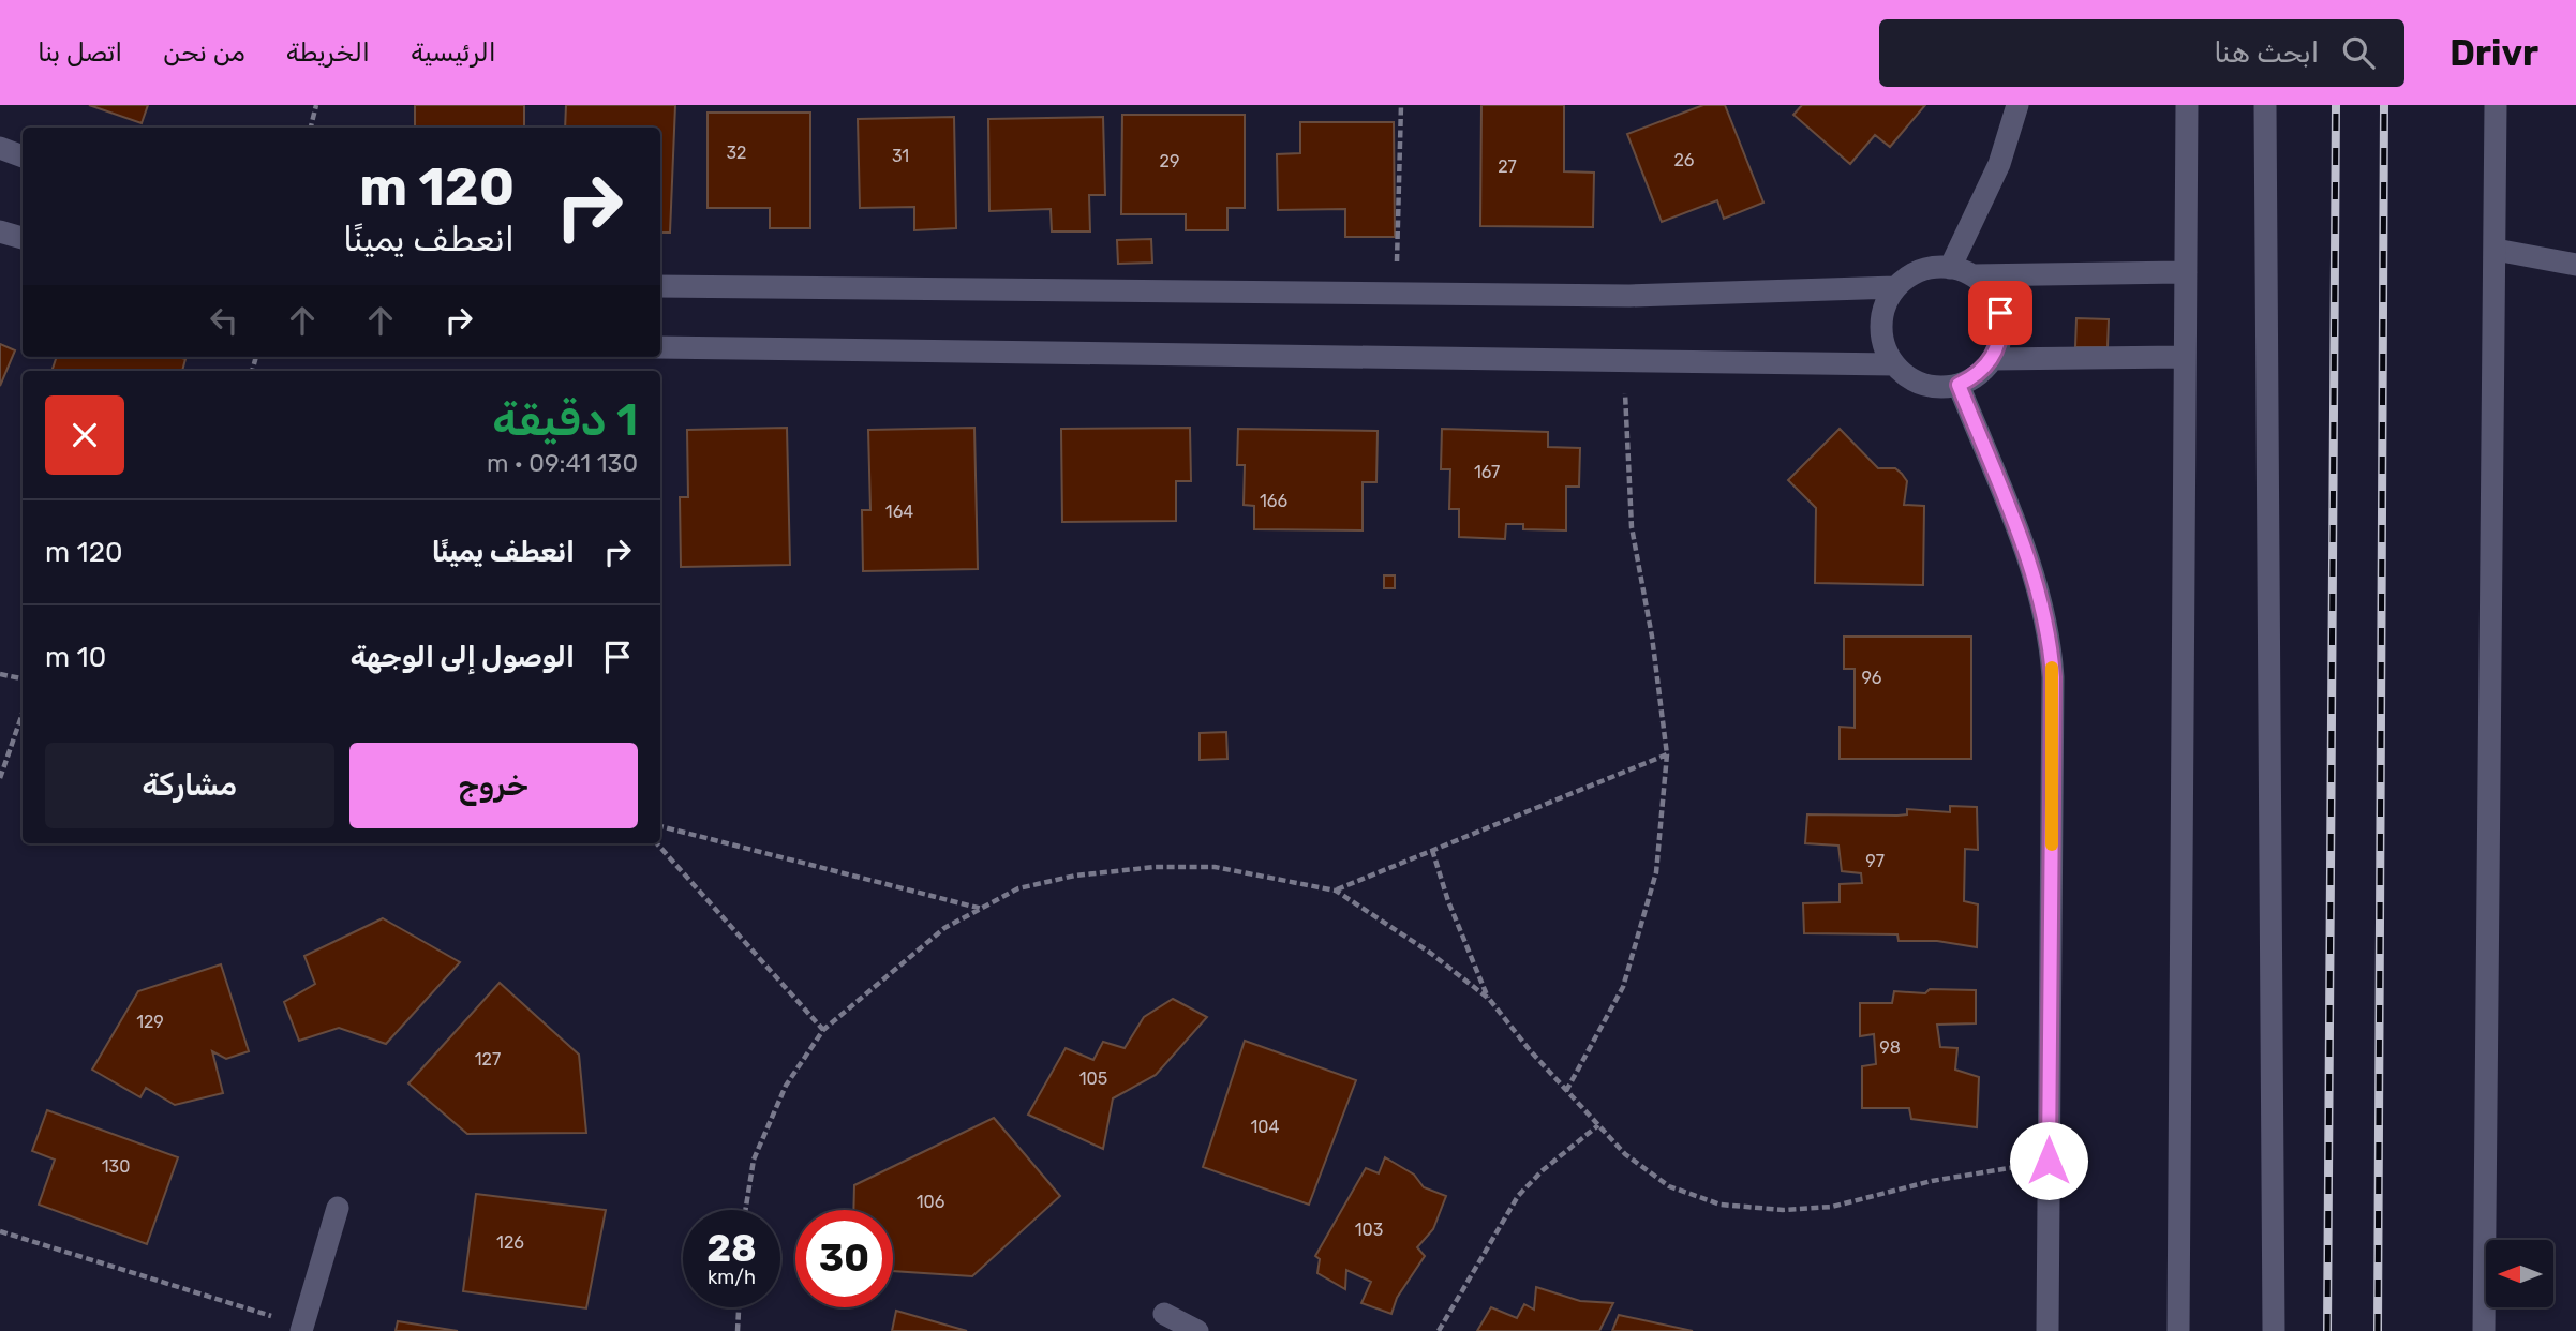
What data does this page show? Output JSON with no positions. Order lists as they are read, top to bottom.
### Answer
{
  "house_numbers": [
    "32",
    "31",
    "26",
    "29",
    "27",
    "167",
    "166",
    "164",
    "96",
    "97",
    "129",
    "98",
    "127",
    "105",
    "104",
    "130",
    "106",
    "103",
    "126"
  ],
  "north": "left",
  "page": {
    "header": "Drivr",
    "search": "ابحث هنا",
    "nav": [
      "الرئيسية",
      "الخريطة",
      "من نحن",
      "اتصل بنا"
    ],
    "turn": ["120 m", "انعطف يمينًا"],
    "heading": ["1 دقيقة", "130 m · 09:41"],
    "list": [
      {
        "name": "انعطف يمينًا",
        "value": "120 m"
      },
      {
        "name": "الوصول إلى الوجهة",
        "value": "10 m"
      }
    ],
    "buttons": ["خروج", "مشاركة"],
    "speed": "28 km/h",
    "limit": "30"
  }
}
